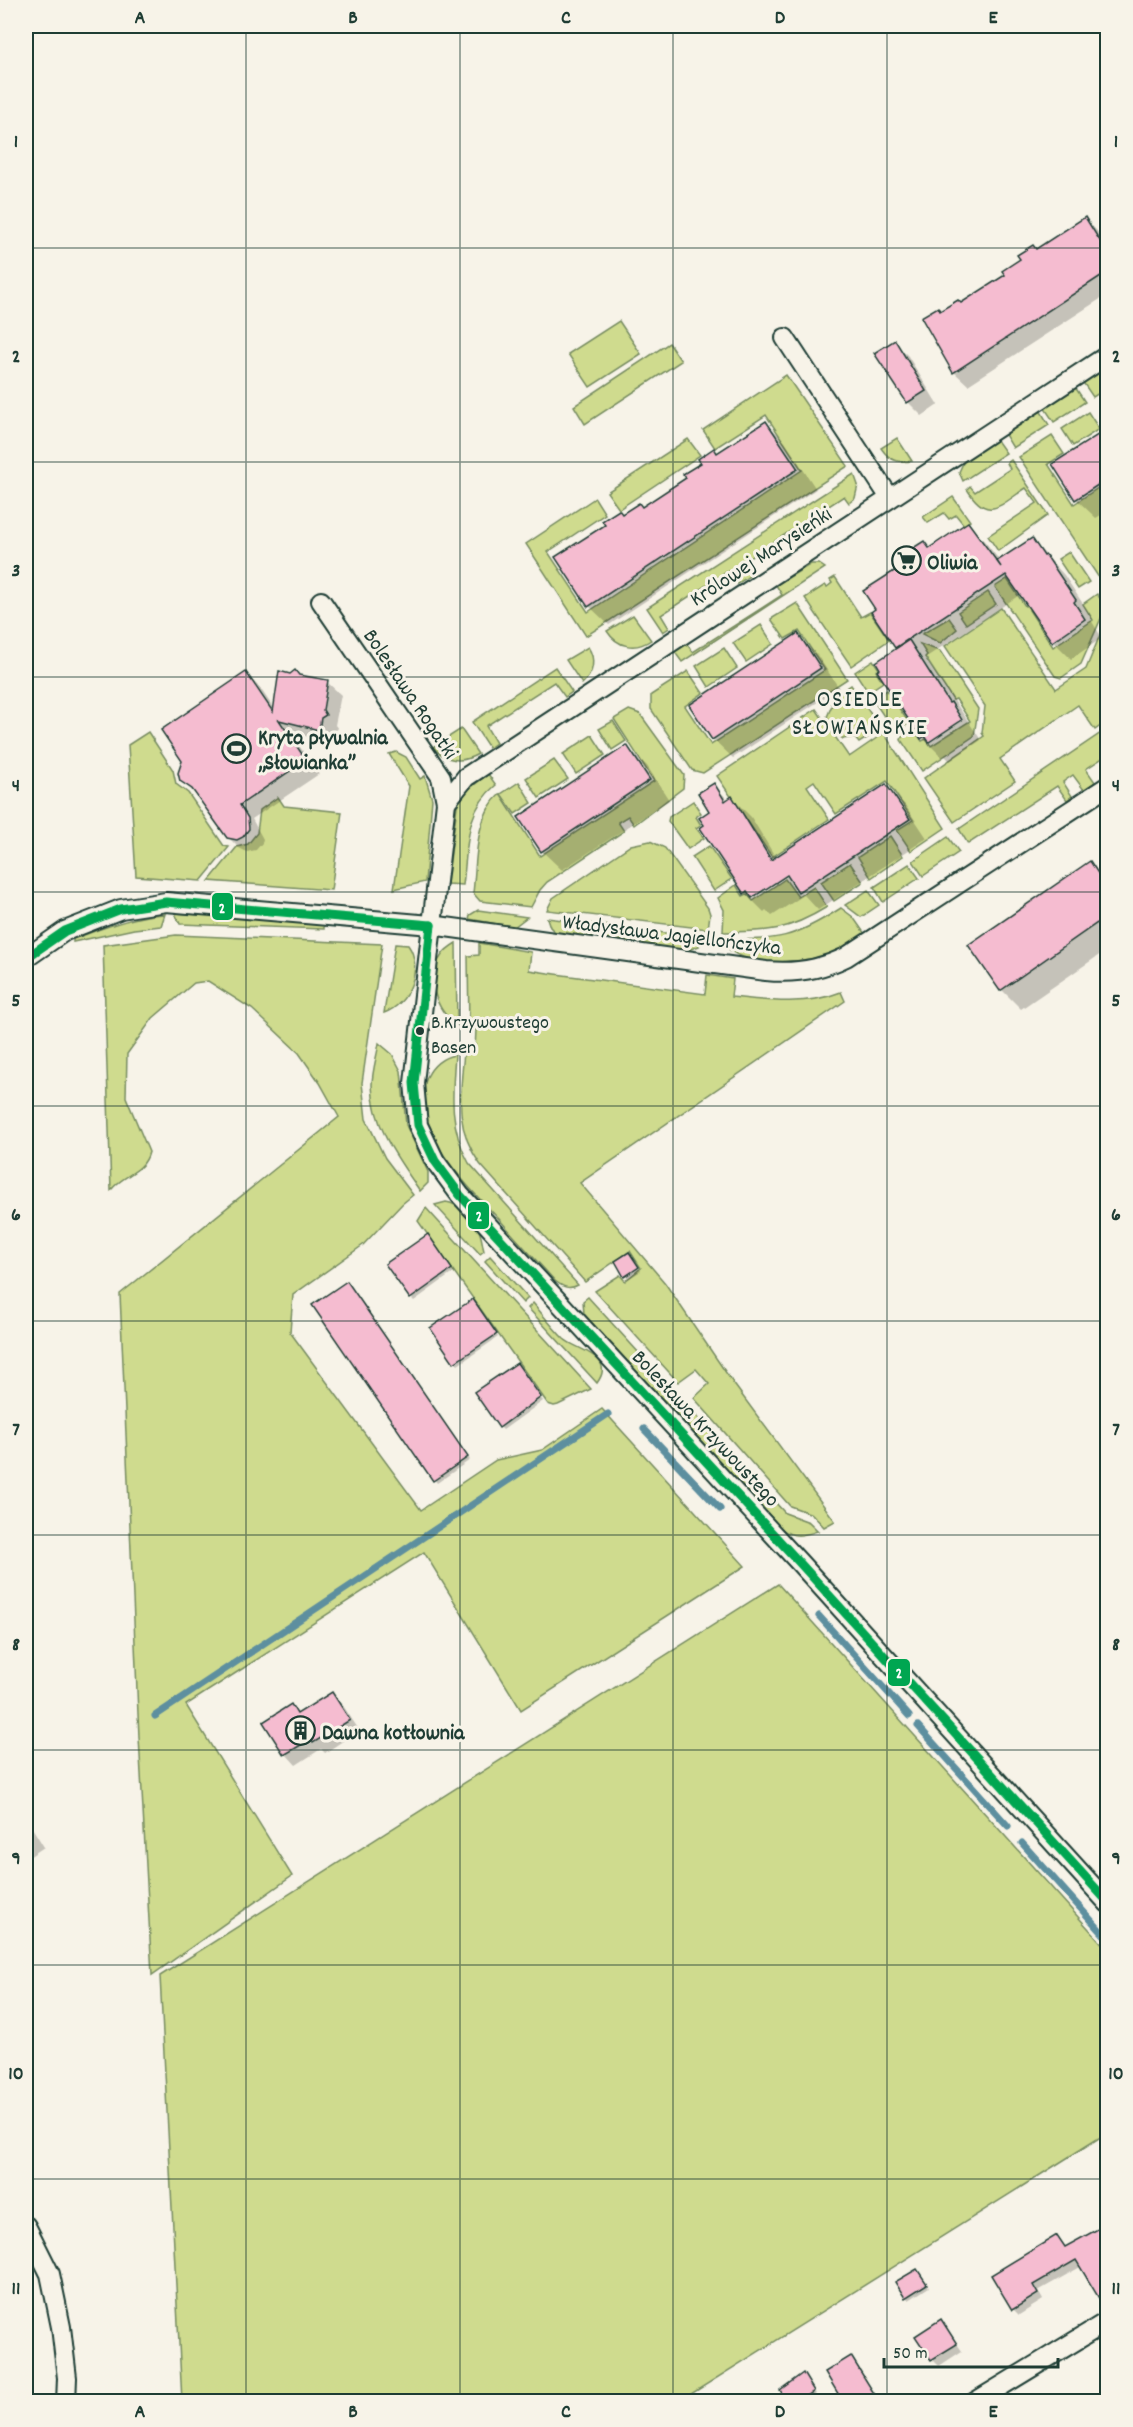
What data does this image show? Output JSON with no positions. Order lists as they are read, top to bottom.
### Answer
{
  "streets": {
    "street": [
      "Królowej Marysieńki",
      "Bolesława Rogatki",
      "Władysława Jagiellończyka",
      "Bolesława Krzywoustego"
    ]
  },
  "crossings": [
    ["Królowej Marysieńki", "Bolesława Rogatki"],
    ["Bolesława Rogatki", "Władysława Jagiellończyka"],
    ["Bolesława Rogatki", "Bolesława Krzywoustego"],
    ["Władysława Jagiellończyka", "Bolesława Krzywoustego"]
  ],
  "districts": ["OSIEDLE SŁOWIAŃSKIE"],
  "places": {
    "supermarket": ["Oliwia"],
    "sports": ["Kryta pływalnia „Słowianka”"],
    "other": ["B.Krzywoustego Basen"],
    "building": ["Dawna kotłownia"]
  },
  "lines": ["transit line 2"],
  "scale_bar": "50 m",
  "grid": {
    "columns": [
      "A",
      "B",
      "C",
      "D",
      "E"
    ],
    "rows": [
      "1",
      "2",
      "3",
      "4",
      "5",
      "6",
      "7",
      "8",
      "9",
      "10",
      "11"
    ]
  }
}
